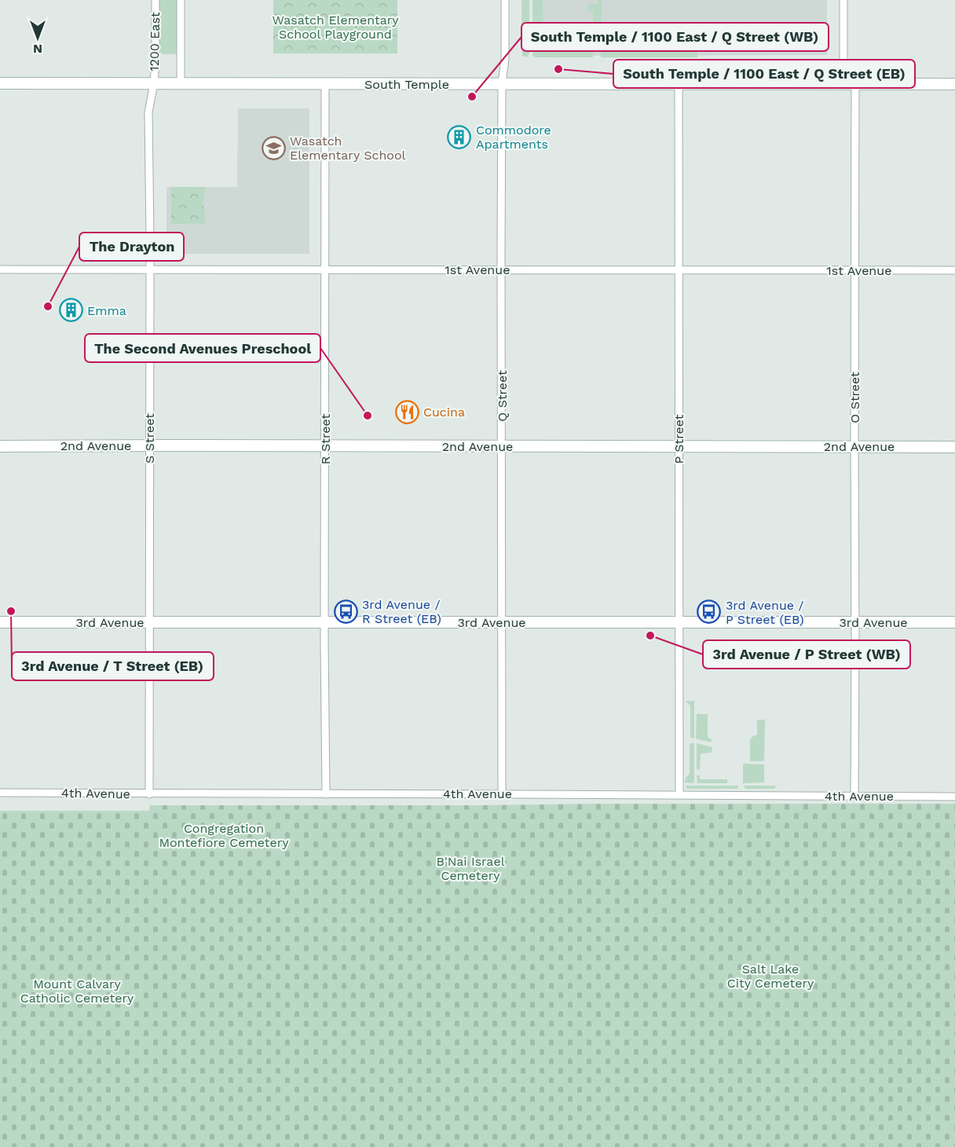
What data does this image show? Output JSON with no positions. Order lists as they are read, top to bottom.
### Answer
{
  "streets": {
    "street": [
      "1200 East",
      "South Temple",
      "1st Avenue",
      "Q Street",
      "O Street",
      "S Street",
      "R Street",
      "P Street",
      "2nd Avenue",
      "3rd Avenue",
      "4th Avenue"
    ]
  },
  "crossings": [
    ["1200 East", "South Temple"],
    ["1200 East", "S Street"],
    ["South Temple", "Q Street"],
    ["South Temple", "O Street"],
    ["South Temple", "S Street"],
    ["South Temple", "R Street"],
    ["South Temple", "P Street"],
    ["1st Avenue", "Q Street"],
    ["1st Avenue", "O Street"],
    ["1st Avenue", "S Street"],
    ["1st Avenue", "R Street"],
    ["1st Avenue", "P Street"],
    ["Q Street", "2nd Avenue"],
    ["Q Street", "3rd Avenue"],
    ["Q Street", "4th Avenue"],
    ["O Street", "2nd Avenue"],
    ["O Street", "3rd Avenue"],
    ["O Street", "4th Avenue"],
    ["S Street", "2nd Avenue"],
    ["S Street", "3rd Avenue"],
    ["S Street", "4th Avenue"],
    ["R Street", "2nd Avenue"],
    ["R Street", "3rd Avenue"],
    ["R Street", "4th Avenue"],
    ["P Street", "2nd Avenue"],
    ["P Street", "3rd Avenue"],
    ["P Street", "4th Avenue"]
  ],
  "parks": [
    "Wasatch Elementary School Playground",
    "Congregation Montefiore Cemetery",
    "B'Nai Israel Cemetery",
    "Salt Lake City Cemetery",
    "Mount Calvary Catholic Cemetery"
  ],
  "places": {
    "other": [
      "South Temple / 1100 East / Q Street (EB)",
      "South Temple / 1100 East / Q Street (WB)",
      "The Drayton",
      "The Second Avenues Preschool",
      "3rd Avenue / T Street (EB)",
      "3rd Avenue / P Street (WB)"
    ],
    "building": ["Commodore Apartments", "Emma"],
    "school or university": ["Wasatch Elementary School"],
    "restaurant": ["Cucina"],
    "bus stop": ["3rd Avenue / R Street (EB)", "3rd Avenue / P Street (EB)"]
  },
  "north": "bottom"
}
